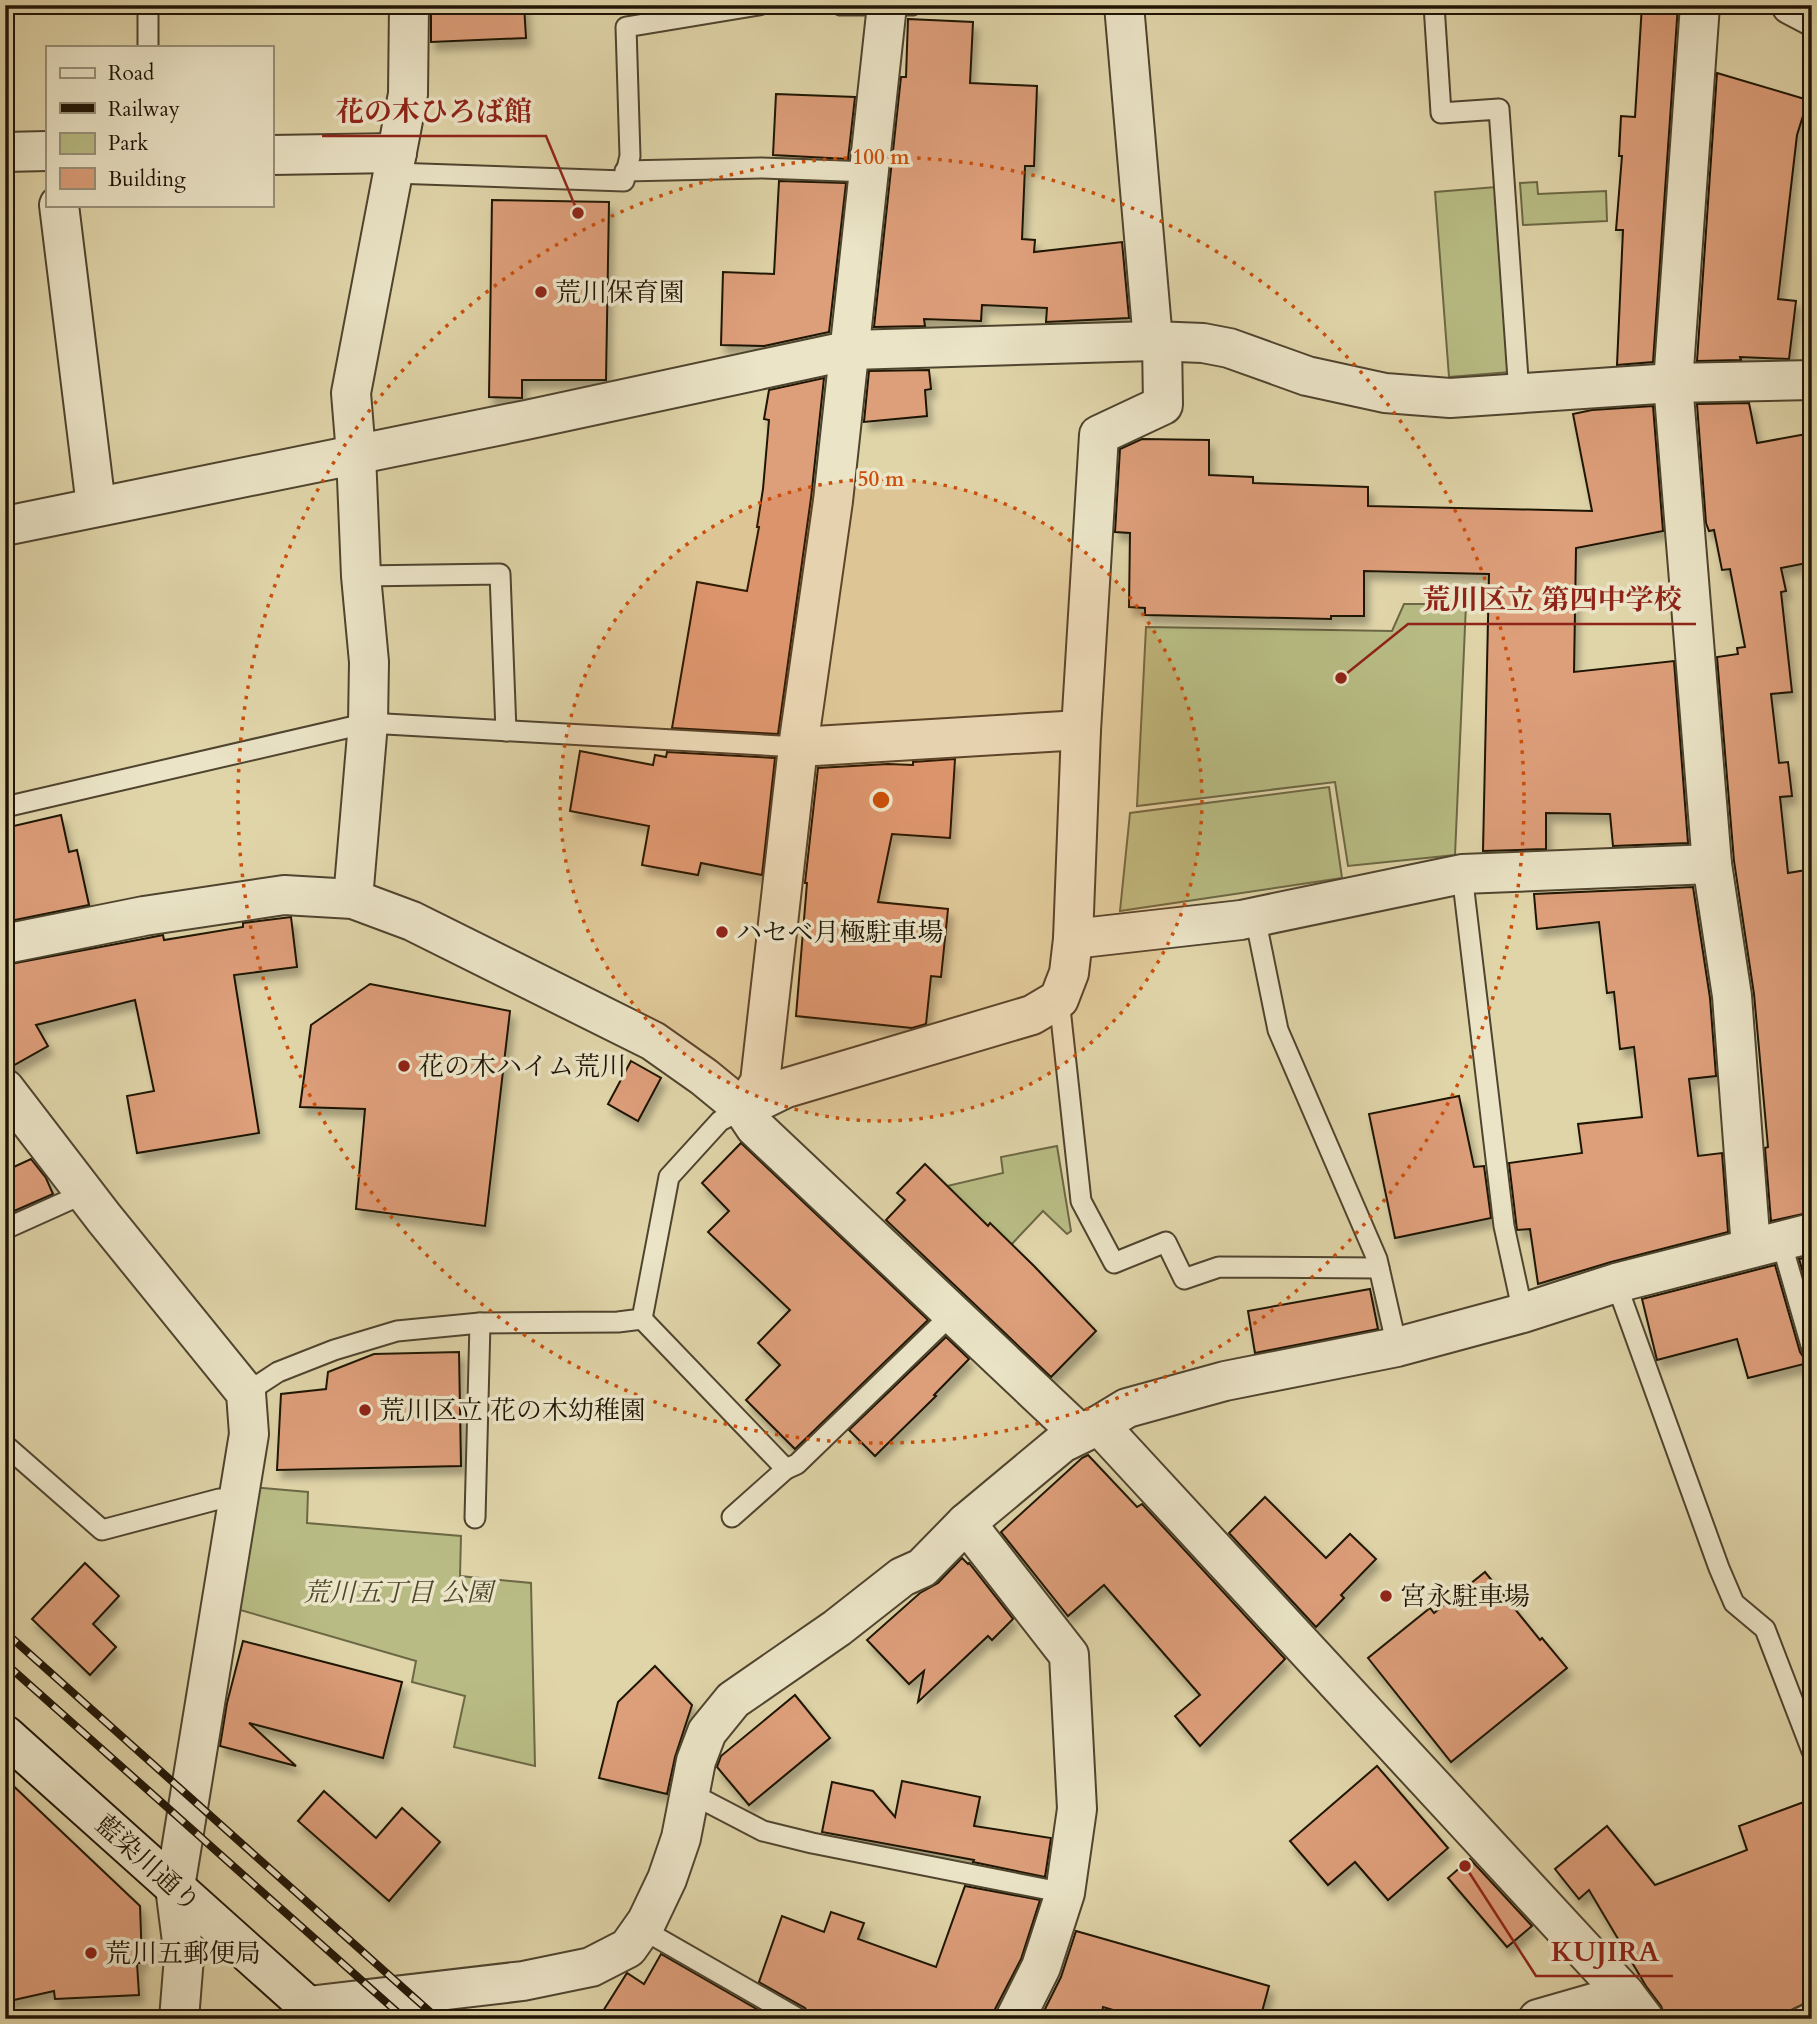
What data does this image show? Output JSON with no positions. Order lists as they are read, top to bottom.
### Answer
{
  "streets": {
    "street": ["藍染川通り"]
  },
  "parks": ["荒川五丁目 公園"],
  "places": [
    "花の木ひろば館",
    "荒川保育園",
    "荒川区立 第四中学校",
    "ハセベ月極駐車場",
    "花の木ハイム荒川",
    "荒川区立 花の木幼稚園",
    "宮永駐車場",
    "KUJIRA",
    "荒川五郵便局"
  ],
  "legend": [
    "Road",
    "Railway",
    "Park",
    "Building"
  ],
  "rings": ["100 m", "50 m"]
}
